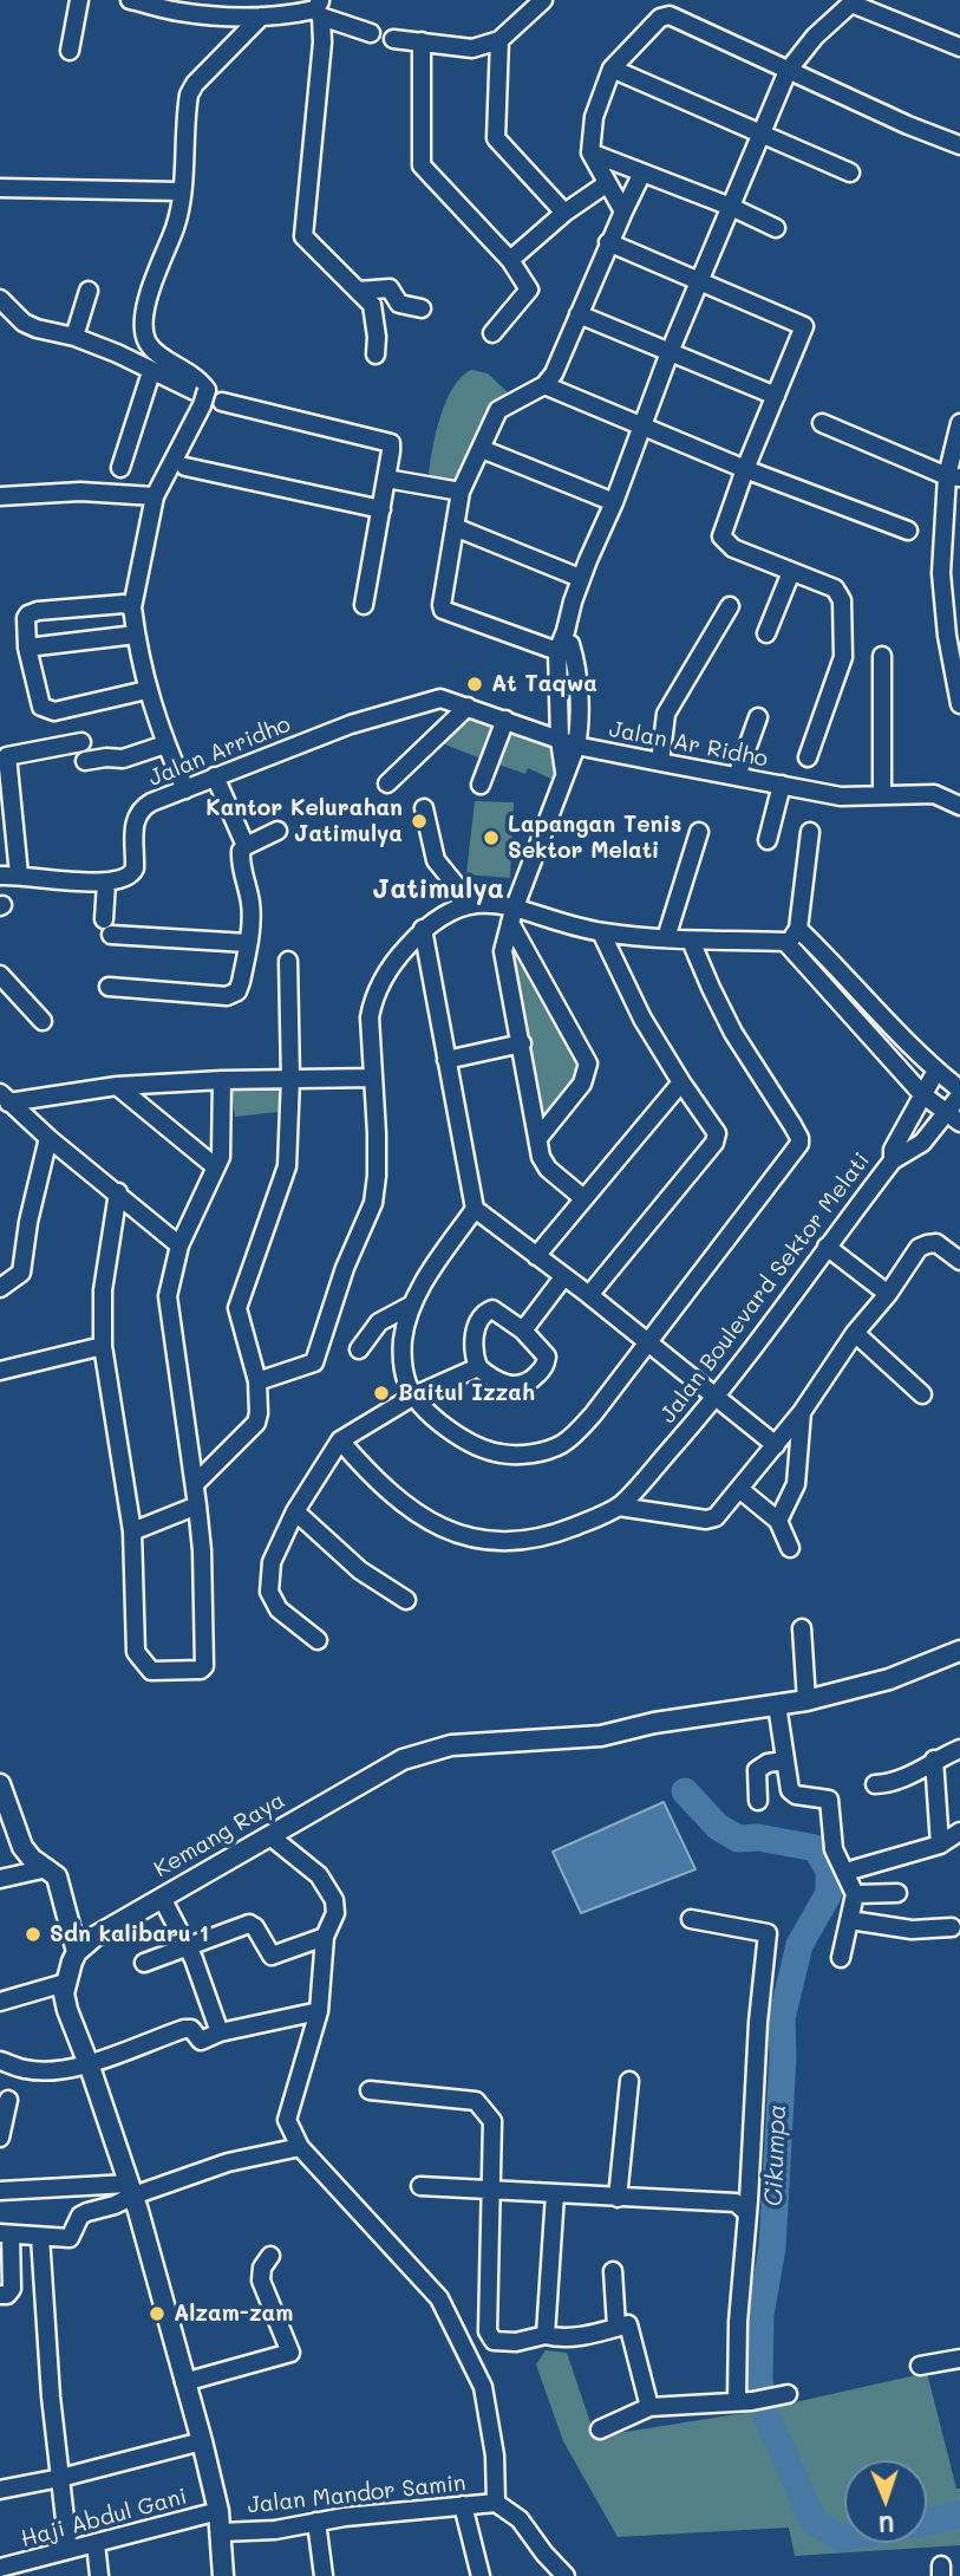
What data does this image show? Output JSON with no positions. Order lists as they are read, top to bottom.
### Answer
{
  "streets": {
    "street": [
      "Jalan Ar Ridho",
      "Jalan Arridho",
      "Jalan Boulevard Sektor Melati",
      "Kemang Raya",
      "Jalan Mandor Samin",
      "Haji Abdul Gani"
    ]
  },
  "crossings": [
    ["Jalan Ar Ridho", "Jalan Arridho"]
  ],
  "districts": ["Jatimulya"],
  "water": ["Cikumpa"],
  "places": [
    "At Taqwa",
    "Kantor Kelurahan Jatimulya",
    "Lapangan Tenis Sektor Melati",
    "Baitul Izzah",
    "Sdn kalibaru 1",
    "Alzam-zam"
  ],
  "north": "bottom"
}
